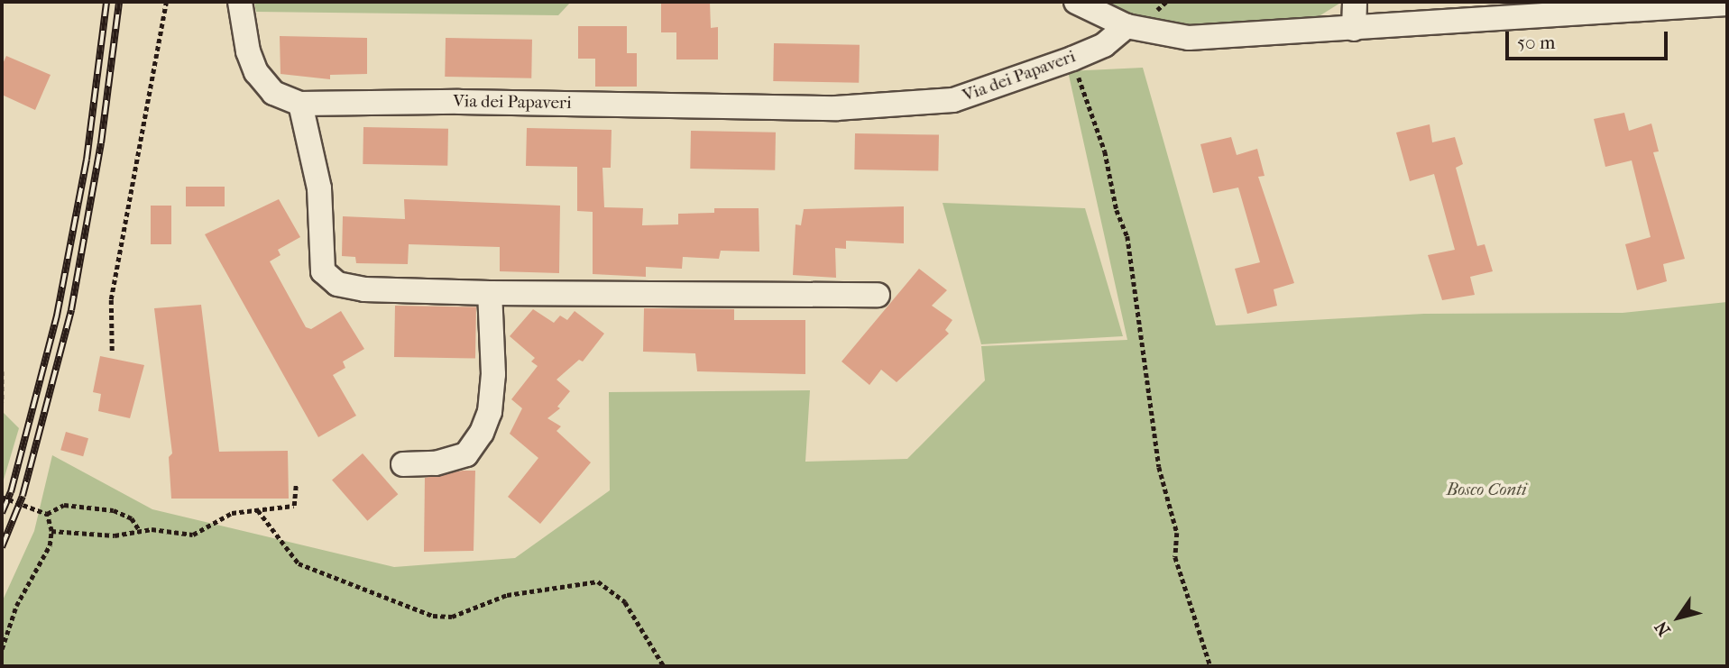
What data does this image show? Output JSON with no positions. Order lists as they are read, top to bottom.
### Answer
{
  "streets": {
    "street": ["Via dei Papaveri"]
  },
  "parks": ["Bosco Conti"],
  "scale_bar": "50 m",
  "north": "bottom left"
}
